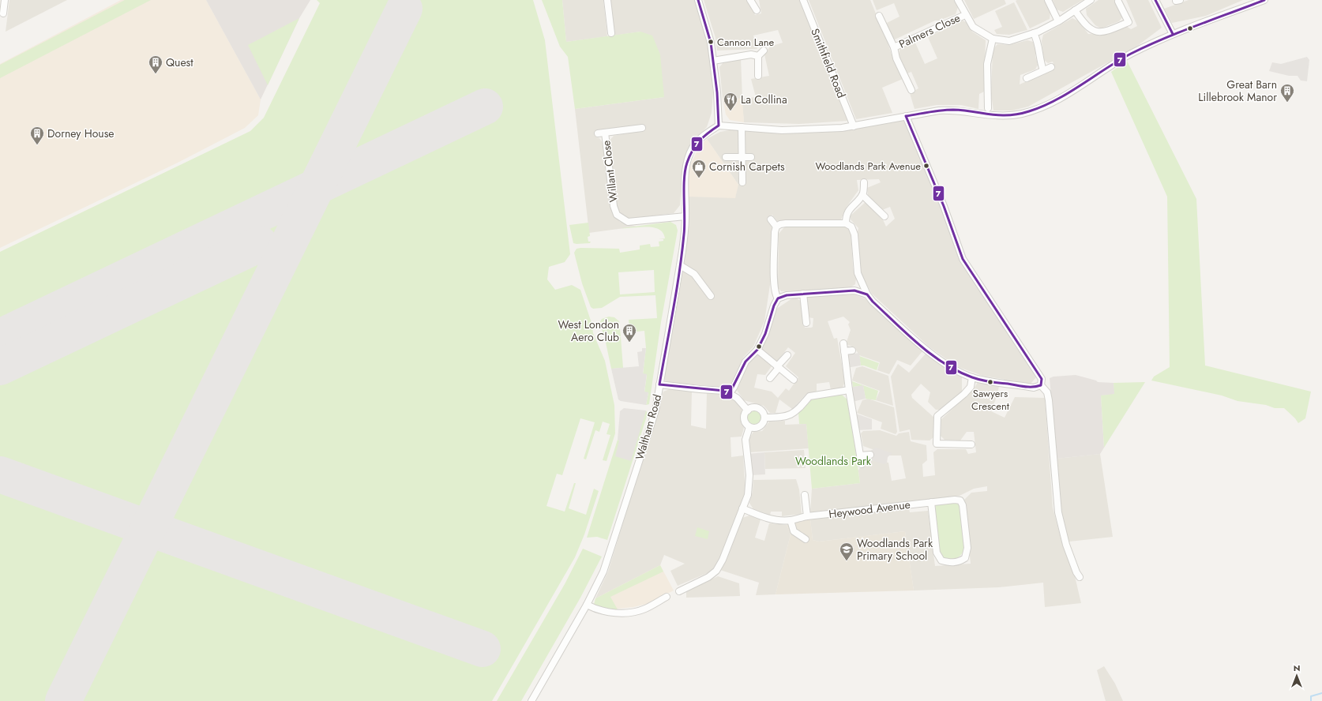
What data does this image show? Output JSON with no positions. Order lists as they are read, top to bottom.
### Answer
{
  "streets": {
    "street": [
      "Palmers Close",
      "Smithfield Road",
      "Willant Close",
      "Waltham Road",
      "Heywood Avenue"
    ]
  },
  "crossings": [
    ["Willant Close", "Waltham Road"]
  ],
  "parks": ["Woodlands Park"],
  "places": {
    "other": ["Cannon Lane", "Woodlands Park Avenue", "Sawyers Crescent"],
    "building": [
      "Quest",
      "Great Barn Lillebrook Manor",
      "Dorney House",
      "West London Aero Club"
    ],
    "restaurant": ["La Collina"],
    "shop": ["Cornish Carpets"],
    "school or university": ["Woodlands Park Primary School"]
  },
  "lines": ["transit line 7"],
  "north": "top"
}
